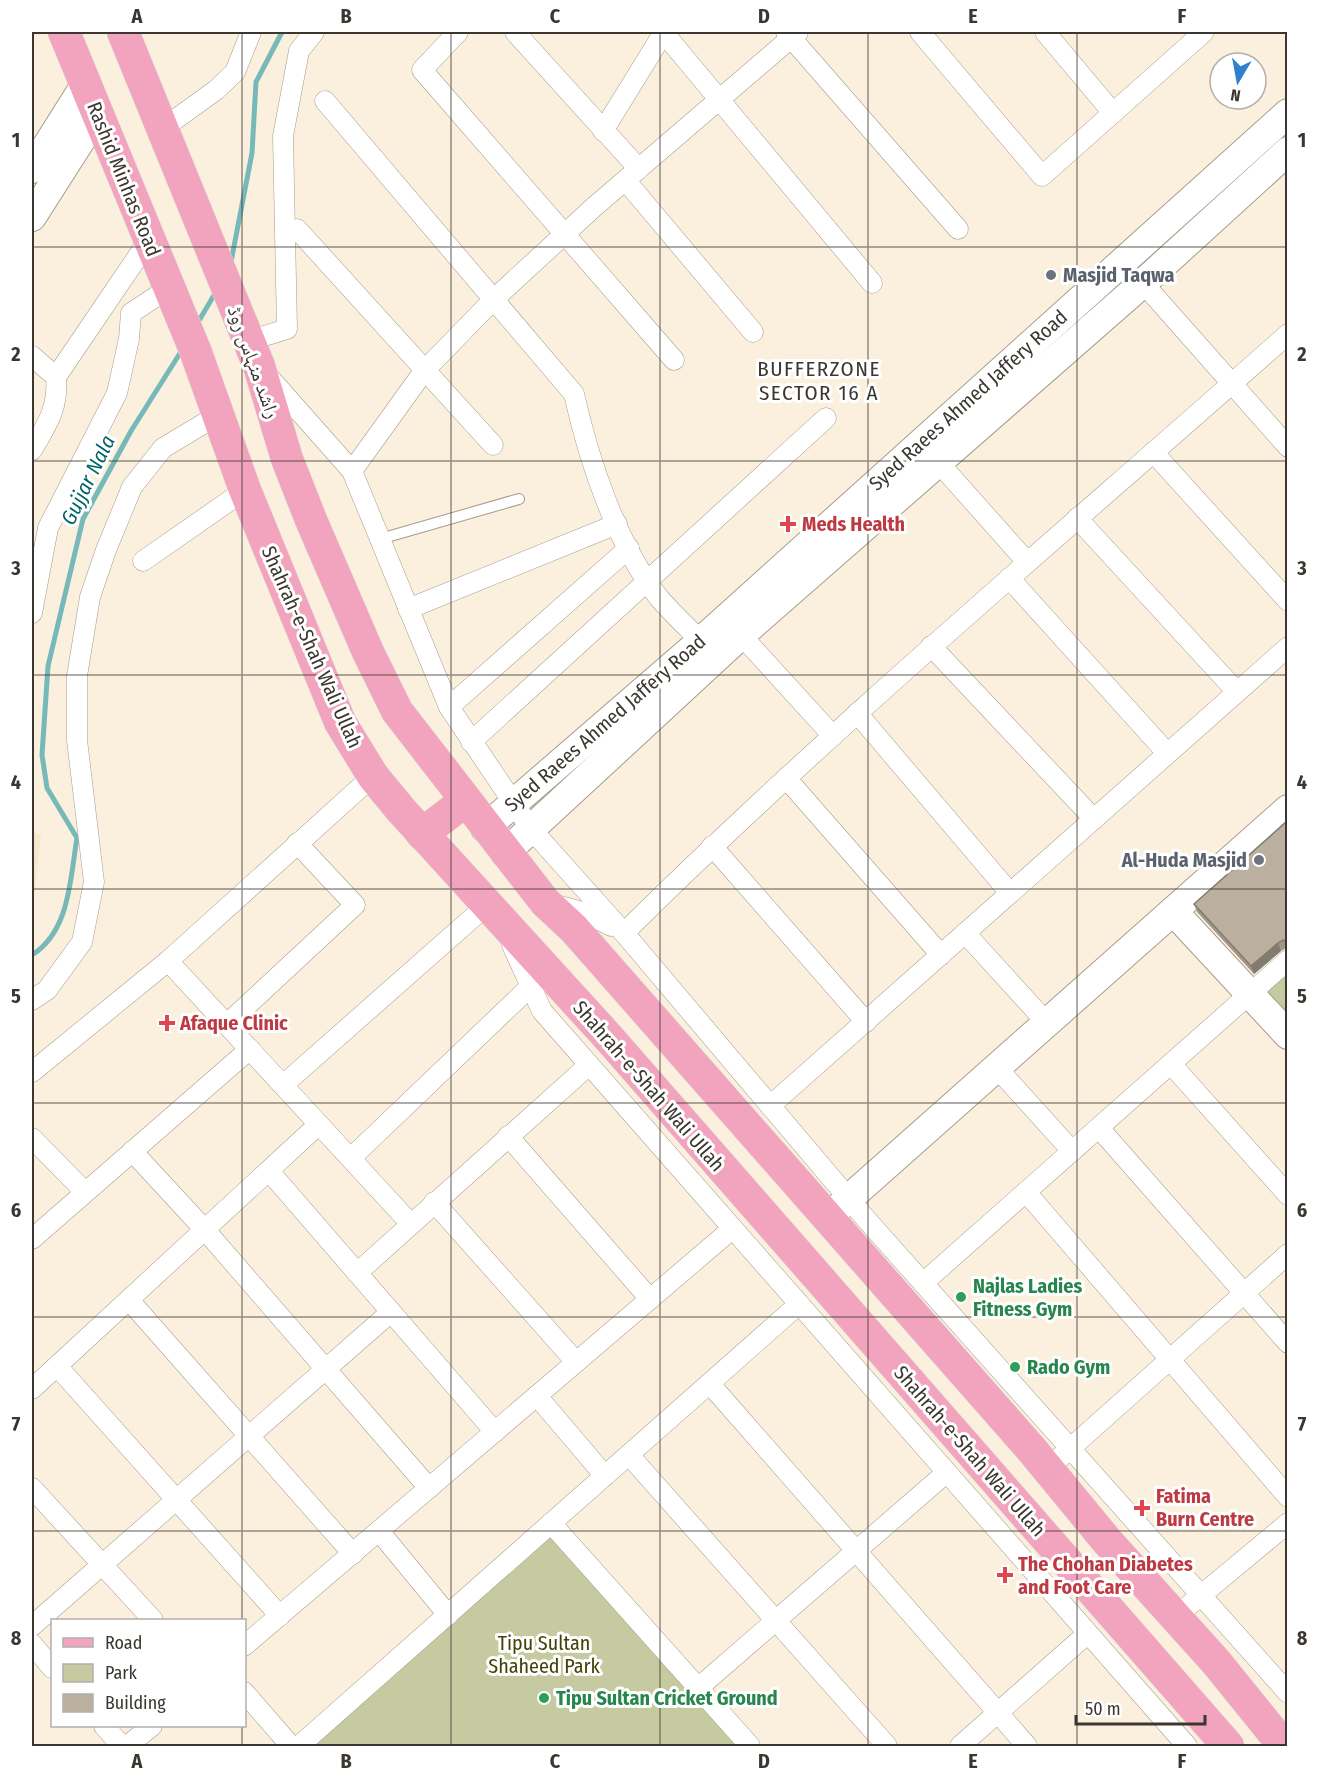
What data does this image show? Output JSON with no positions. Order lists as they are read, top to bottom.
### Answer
{
  "streets": {
    "main road": [
      "Rashid Minhas Road",
      "راشد منہاس روڈ",
      "Syed Raees Ahmed Jaffery Road",
      "Shahrah-e-Shah Wali Ullah"
    ]
  },
  "crossings": [
    ["Rashid Minhas Road", "Shahrah-e-Shah Wali Ullah"]
  ],
  "districts": ["BUFFERZONE SECTOR 16 A"],
  "water": ["Gujjar Nala"],
  "parks": ["Tipu Sultan Shaheed Park"],
  "places": {
    "other": [
      "Masjid Taqwa",
      "Al-Huda Masjid",
      "Najlas Ladies Fitness Gym",
      "Rado Gym",
      "Tipu Sultan Cricket Ground"
    ],
    "health": [
      "Meds Health",
      "Afaque Clinic",
      "Fatima Burn Centre",
      "The Chohan Diabetes and Foot Care"
    ]
  },
  "legend": ["Road", "Park", "Building"],
  "scale_bar": "50 m",
  "north": "bottom",
  "grid": {
    "columns": [
      "A",
      "B",
      "C",
      "D",
      "E",
      "F"
    ],
    "rows": [
      "1",
      "2",
      "3",
      "4",
      "5",
      "6",
      "7",
      "8"
    ]
  }
}
